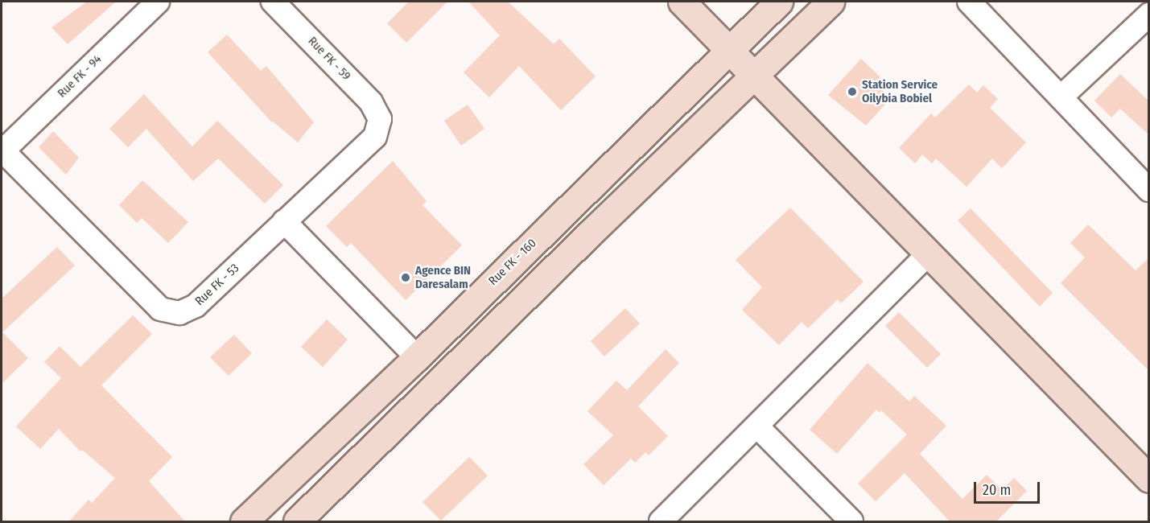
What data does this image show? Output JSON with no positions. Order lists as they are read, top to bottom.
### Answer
{
  "streets": {
    "main road": ["Rue FK - 160"],
    "street": ["Rue FK - 59", "Rue FK - 94", "Rue FK - 53"]
  },
  "crossings": [
    ["Rue FK - 59", "Rue FK - 53"],
    ["Rue FK - 94", "Rue FK - 53"]
  ],
  "places": ["Station Service Oilybia Bobiel", "Agence BIN Daresalam"],
  "scale_bar": "20 m"
}
